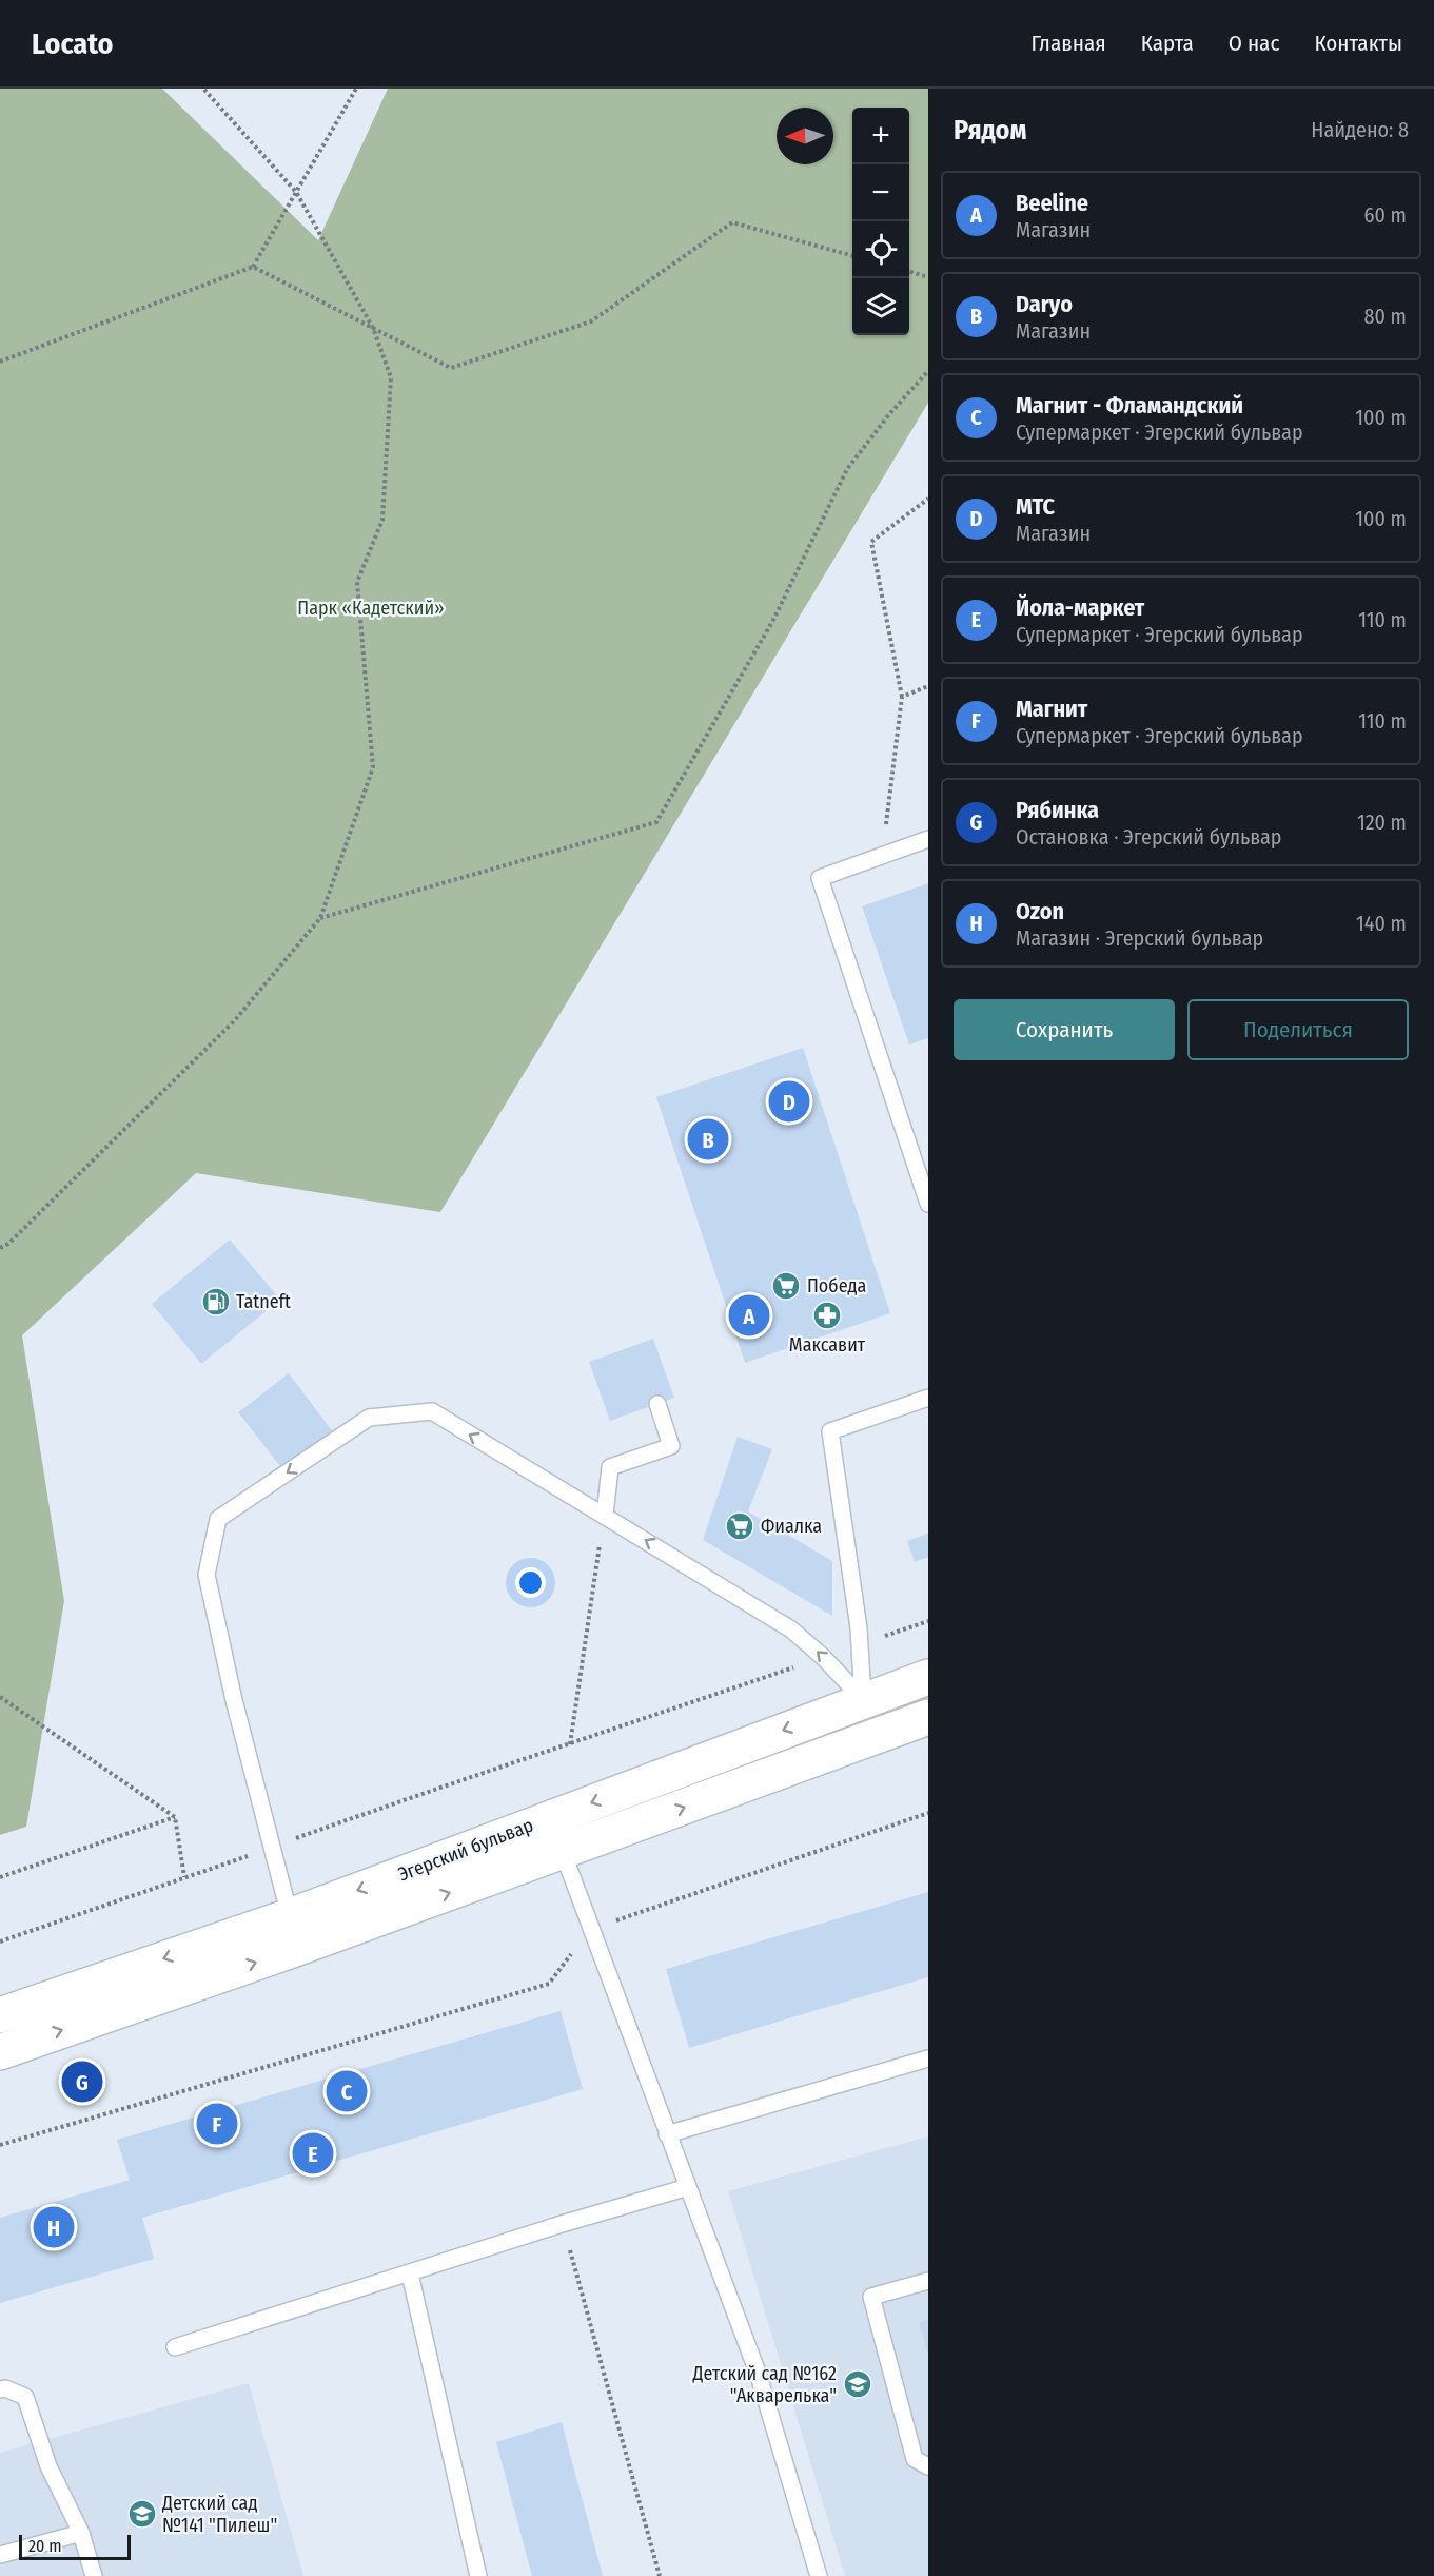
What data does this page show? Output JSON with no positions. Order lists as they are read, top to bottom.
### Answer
{
  "streets": {
    "main road": ["Эгерский бульвар"]
  },
  "parks": ["Парк «Кадетский»"],
  "places": {
    "supermarket": ["Победа", "Фиалка"],
    "fuel station": ["Tatneft"],
    "pharmacy": ["Максавит"],
    "school or university": ["Детский сад №162 \"Акварелька\"", "Детский сад №141 \"Пилеш\""]
  },
  "scale_bar": "20 m",
  "north": "left",
  "page": {
    "header": "Locato",
    "nav": [
      "Главная",
      "Карта",
      "О нас",
      "Контакты"
    ],
    "heading": ["Рядом", "Найдено: 8"],
    "map_buttons": ["+", "−"],
    "list": [
      {
        "mark": "A",
        "name": "Beeline",
        "note": "Магазин",
        "value": "60 m"
      },
      {
        "mark": "B",
        "name": "Daryo",
        "note": "Магазин",
        "value": "80 m"
      },
      {
        "mark": "C",
        "name": "Магнит - Фламандский",
        "note": "Супермаркет · Эгерский бульвар",
        "value": "100 m"
      },
      {
        "mark": "D",
        "name": "МТС",
        "note": "Магазин",
        "value": "100 m"
      },
      {
        "mark": "E",
        "name": "Йола-маркет",
        "note": "Супермаркет · Эгерский бульвар",
        "value": "110 m"
      },
      {
        "mark": "F",
        "name": "Магнит",
        "note": "Супермаркет · Эгерский бульвар",
        "value": "110 m"
      },
      {
        "mark": "G",
        "name": "Рябинка",
        "note": "Остановка · Эгерский бульвар",
        "value": "120 m"
      },
      {
        "mark": "H",
        "name": "Ozon",
        "note": "Магазин · Эгерский бульвар",
        "value": "140 m"
      }
    ],
    "buttons": ["Сохранить", "Поделиться"],
    "pins": [
      "D",
      "B",
      "A",
      "G",
      "C",
      "F",
      "E",
      "H"
    ],
    "scale": "20 m"
  }
}
